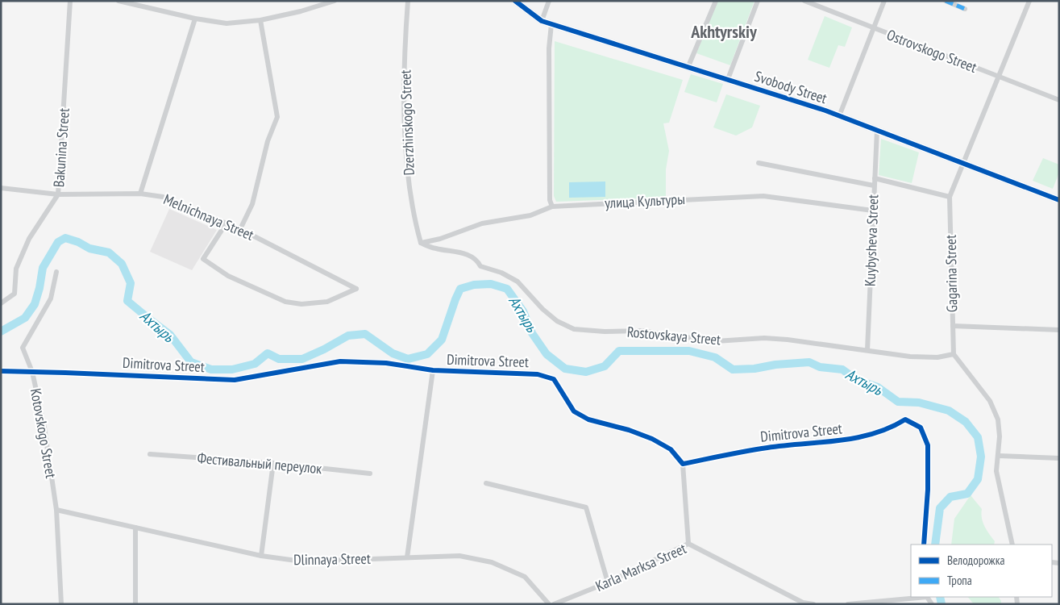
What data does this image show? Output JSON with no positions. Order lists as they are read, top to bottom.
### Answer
{
  "streets": {
    "street": [
      "Ostrovskogo Street",
      "Svobody Street",
      "Dzerzhinskogo Street",
      "Bakunina Street",
      "улица Культуры",
      "Melnichnaya Street",
      "Kuybysheva Street",
      "Gagarina Street",
      "Rostovskaya Street",
      "Dimitrova Street",
      "Kotovskogo Street",
      "Фестивальный переулок",
      "Dlinnaya Street",
      "Karla Marksa Street"
    ]
  },
  "crossings": [
    ["Ostrovskogo Street", "Gagarina Street"],
    ["Svobody Street", "Kuybysheva Street"],
    ["Svobody Street", "Gagarina Street"],
    ["Dzerzhinskogo Street", "улица Культуры"],
    ["Dzerzhinskogo Street", "Rostovskaya Street"],
    ["Bakunina Street", "Melnichnaya Street"],
    ["улица Культуры", "Kuybysheva Street"],
    ["улица Культуры", "Rostovskaya Street"],
    ["Kuybysheva Street", "Rostovskaya Street"],
    ["Gagarina Street", "Rostovskaya Street"],
    ["Dimitrova Street", "Kotovskogo Street"],
    ["Kotovskogo Street", "Dlinnaya Street"]
  ],
  "districts": ["Akhtyrskiy"],
  "water": ["Ахтырь"],
  "legend": ["Велодорожка", "Тропа"]
}
